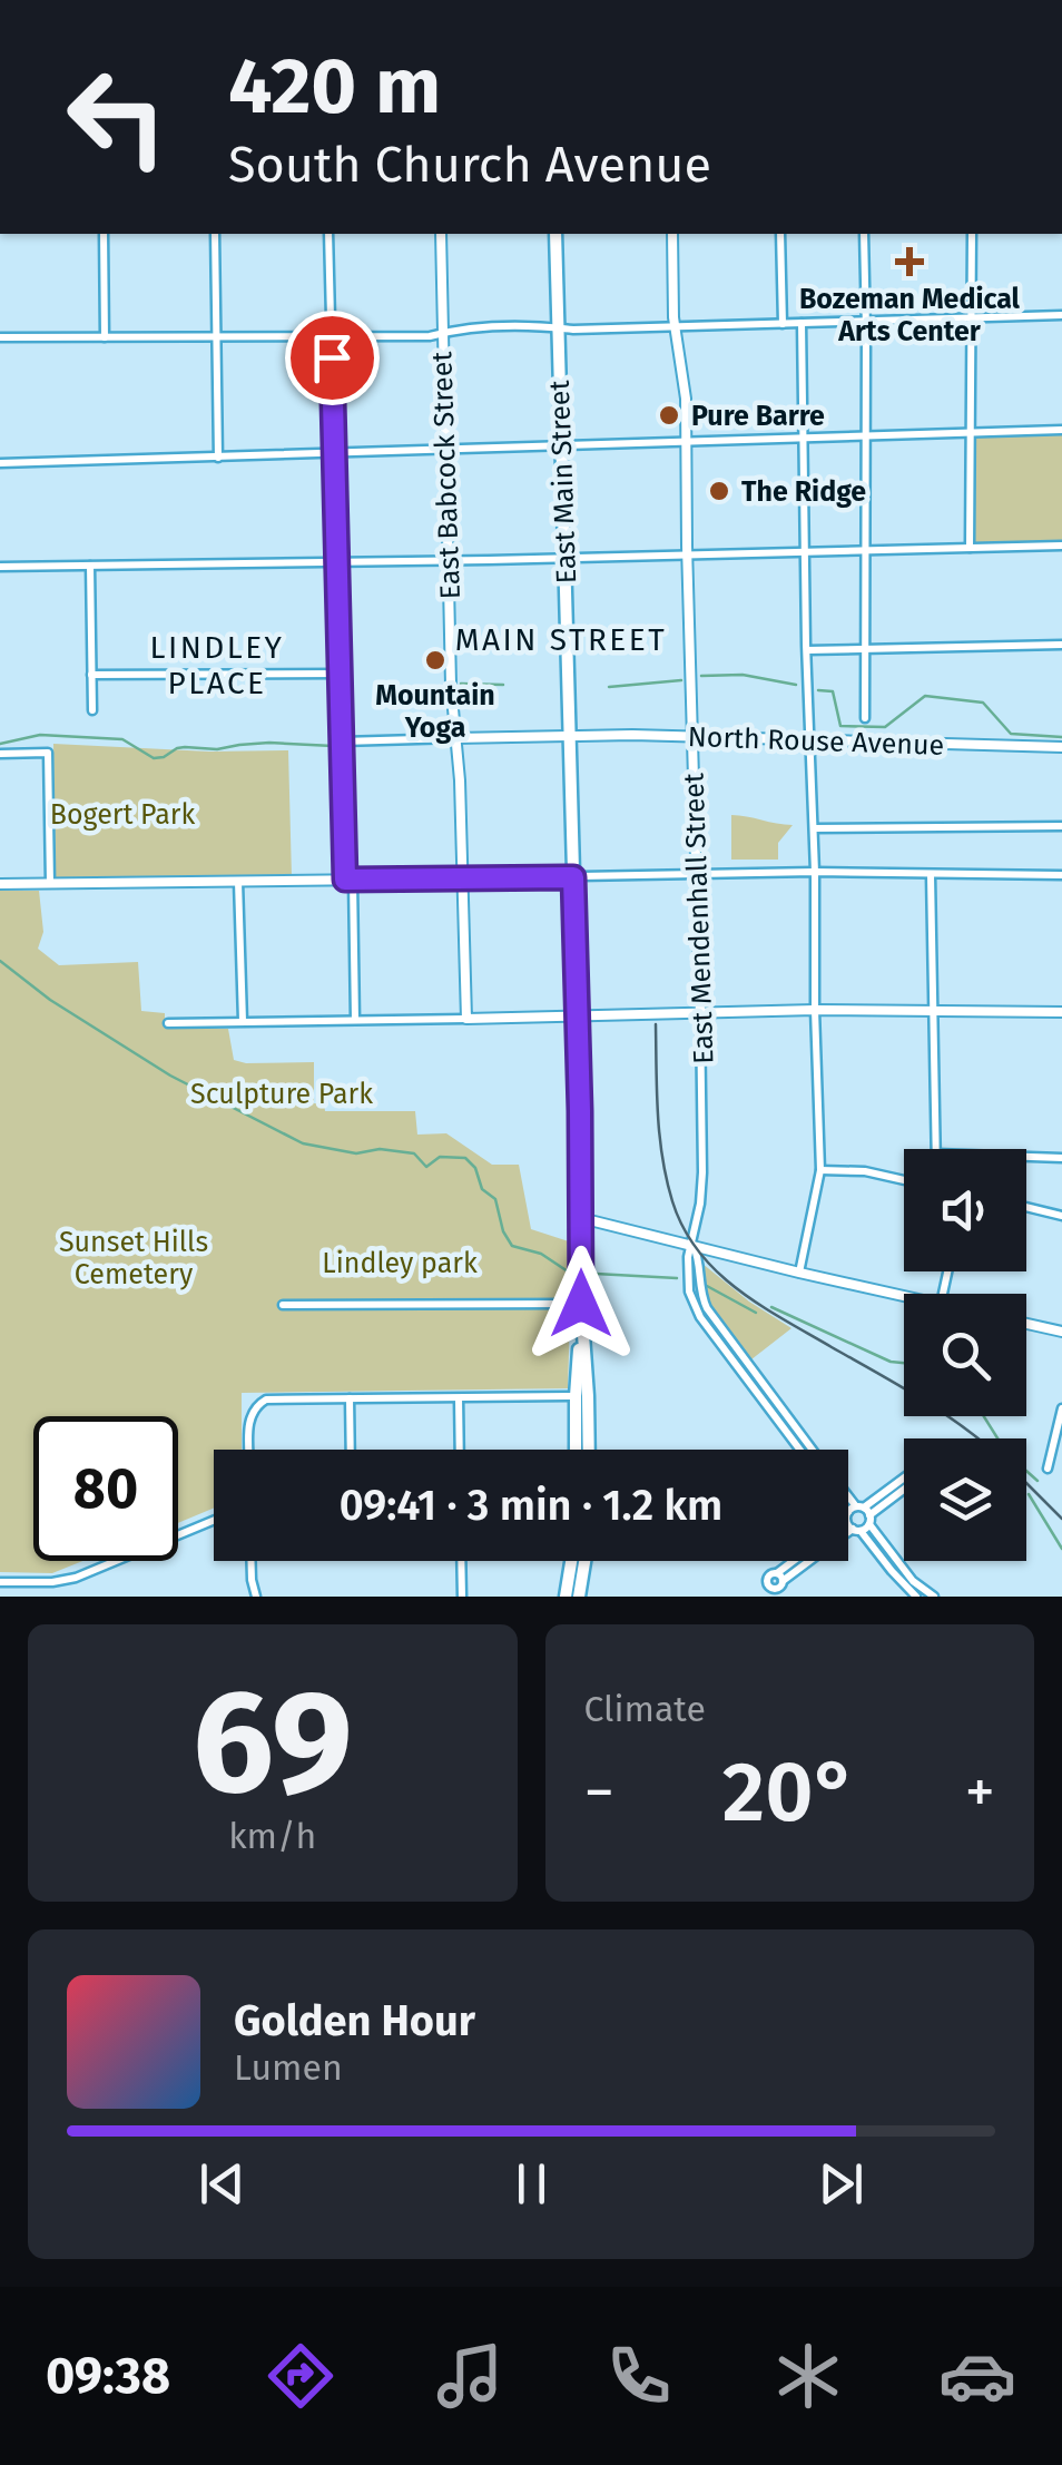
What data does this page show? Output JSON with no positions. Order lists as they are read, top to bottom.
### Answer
{
  "streets": {
    "highway": ["East Main Street"],
    "street": ["East Babcock Street", "North Rouse Avenue", "East Mendenhall Street"]
  },
  "crossings": [
    ["East Babcock Street", "North Rouse Avenue"],
    ["East Main Street", "North Rouse Avenue"],
    ["North Rouse Avenue", "East Mendenhall Street"]
  ],
  "districts": ["MAIN STREET", "LINDLEY PLACE"],
  "parks": [
    "Bogert Park",
    "Sculpture Park",
    "Sunset Hills Cemetery",
    "Lindley park"
  ],
  "places": {
    "health": ["Bozeman Medical Arts Center"],
    "other": ["Pure Barre", "The Ridge", "Mountain Yoga"]
  },
  "page": {
    "turn": ["420 m", "South Church Avenue"],
    "limit": "80",
    "trip": "09:41 · 3 min · 1.2 km",
    "tile": [
      ["69", "km/h"],
      "Climate"
    ],
    "heat": ["−", "20°", "+"],
    "song": ["Golden Hour", "Lumen"],
    "tabs": "09:38"
  }
}
